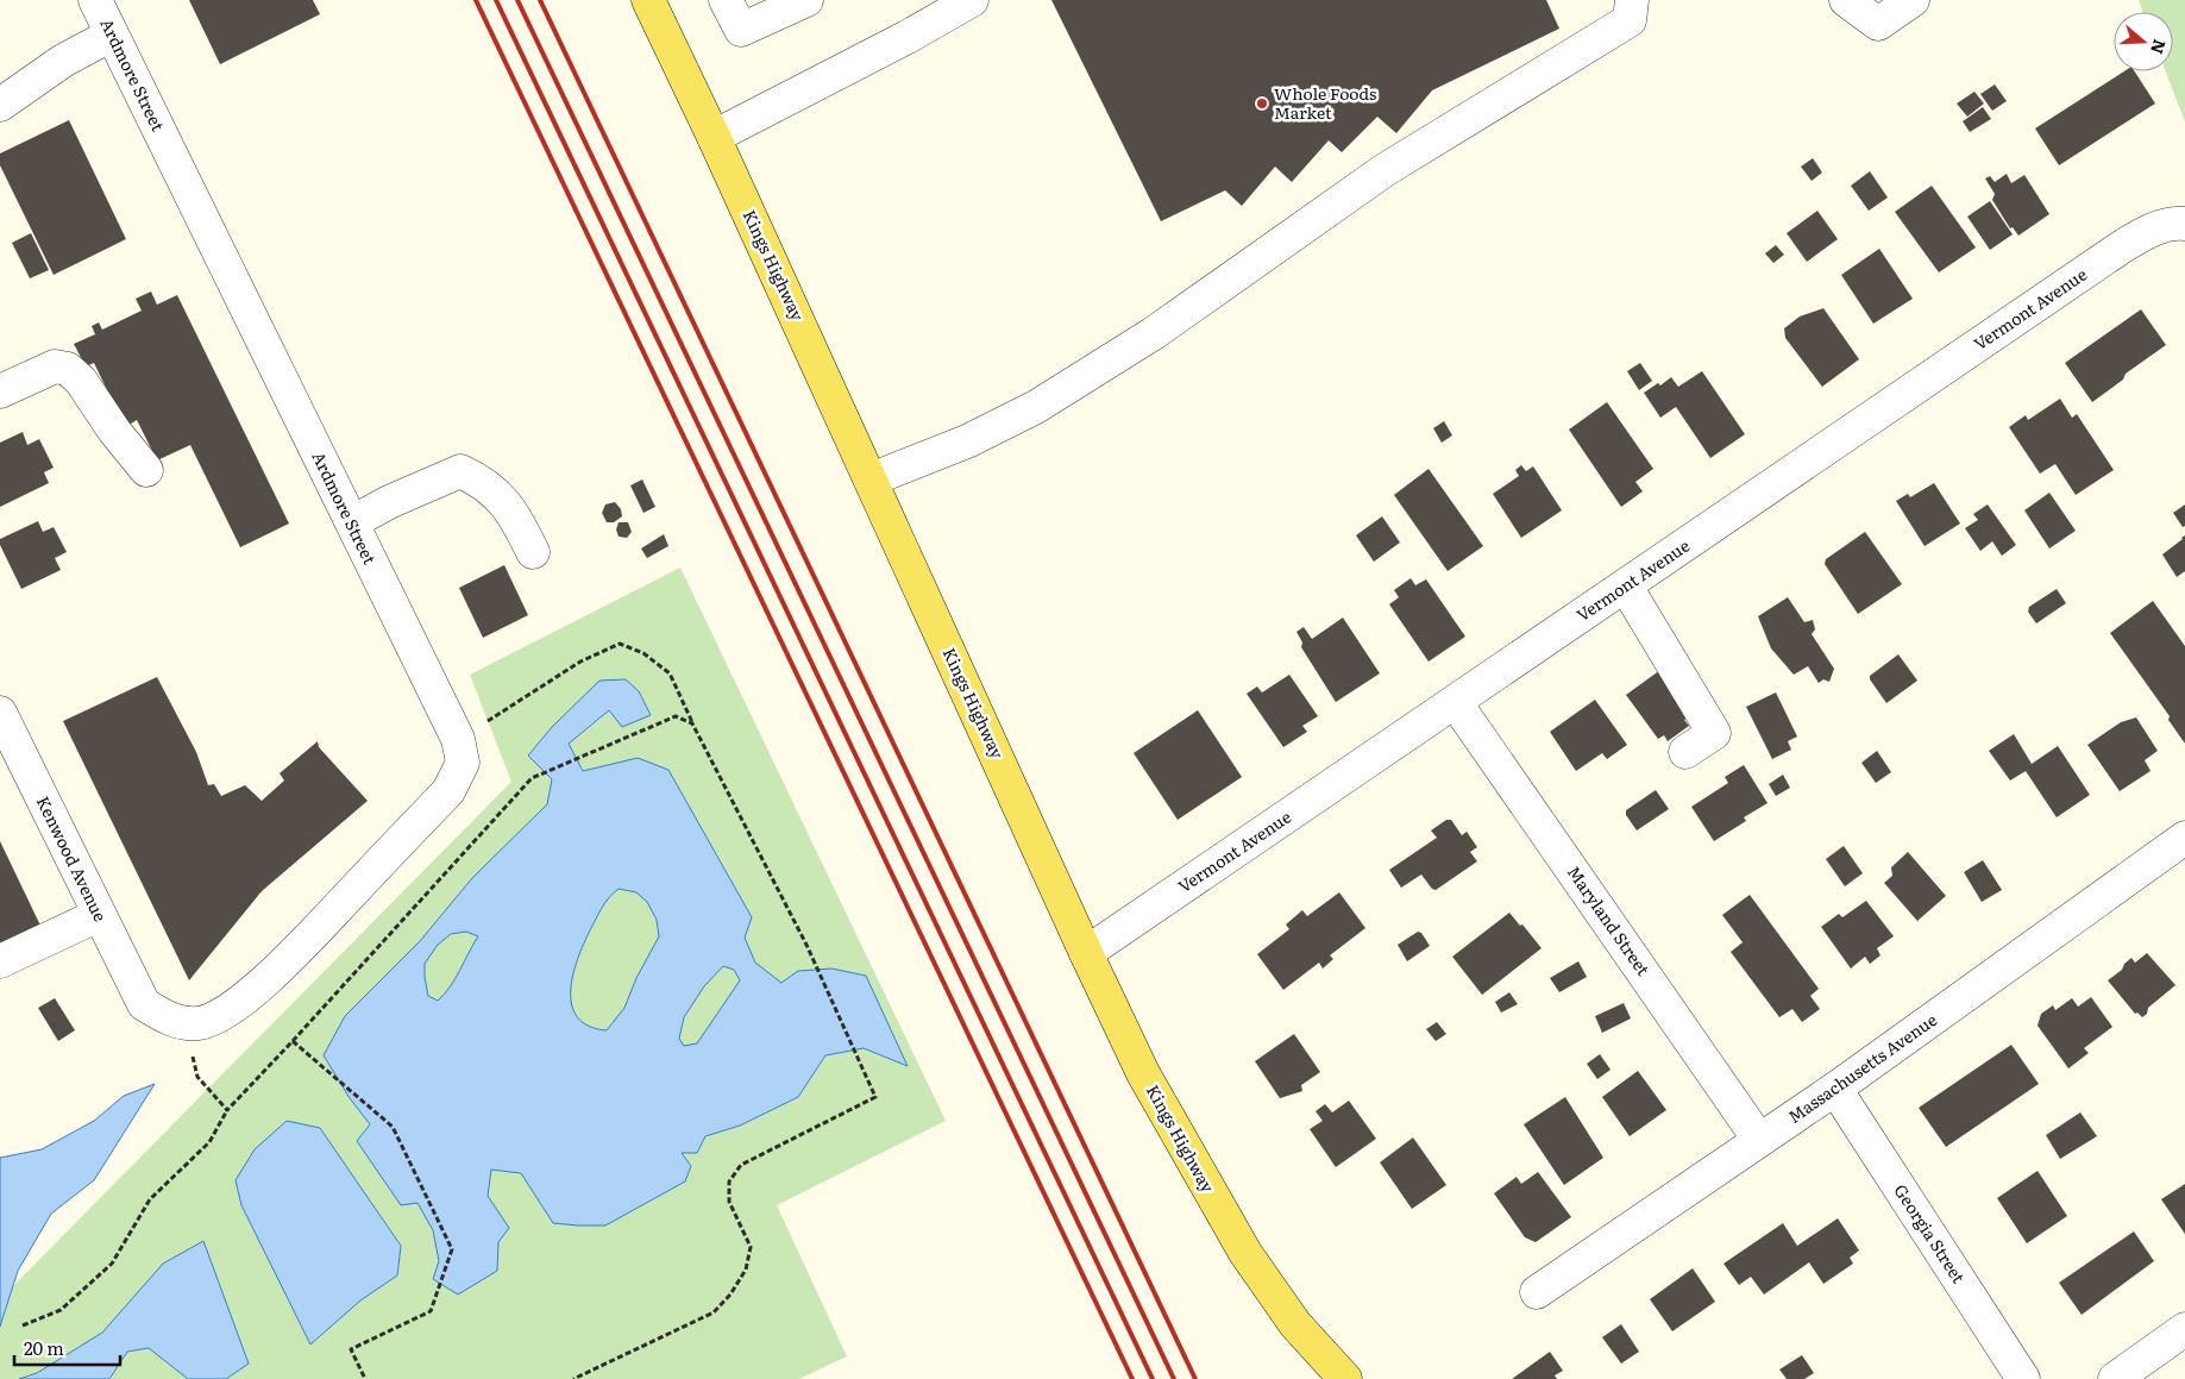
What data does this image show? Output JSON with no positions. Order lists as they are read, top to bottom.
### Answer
{
  "streets": {
    "main road": ["Kings Highway"],
    "street": [
      "Ardmore Street",
      "Vermont Avenue",
      "Kenwood Avenue",
      "Maryland Street",
      "Massachusetts Avenue",
      "Georgia Street"
    ]
  },
  "crossings": [
    ["Ardmore Street", "Kenwood Avenue"],
    ["Kings Highway", "Vermont Avenue"],
    ["Vermont Avenue", "Maryland Street"],
    ["Maryland Street", "Massachusetts Avenue"],
    ["Massachusetts Avenue", "Georgia Street"]
  ],
  "places": ["Whole Foods Market"],
  "scale_bar": "20 m",
  "north": "right"
}
